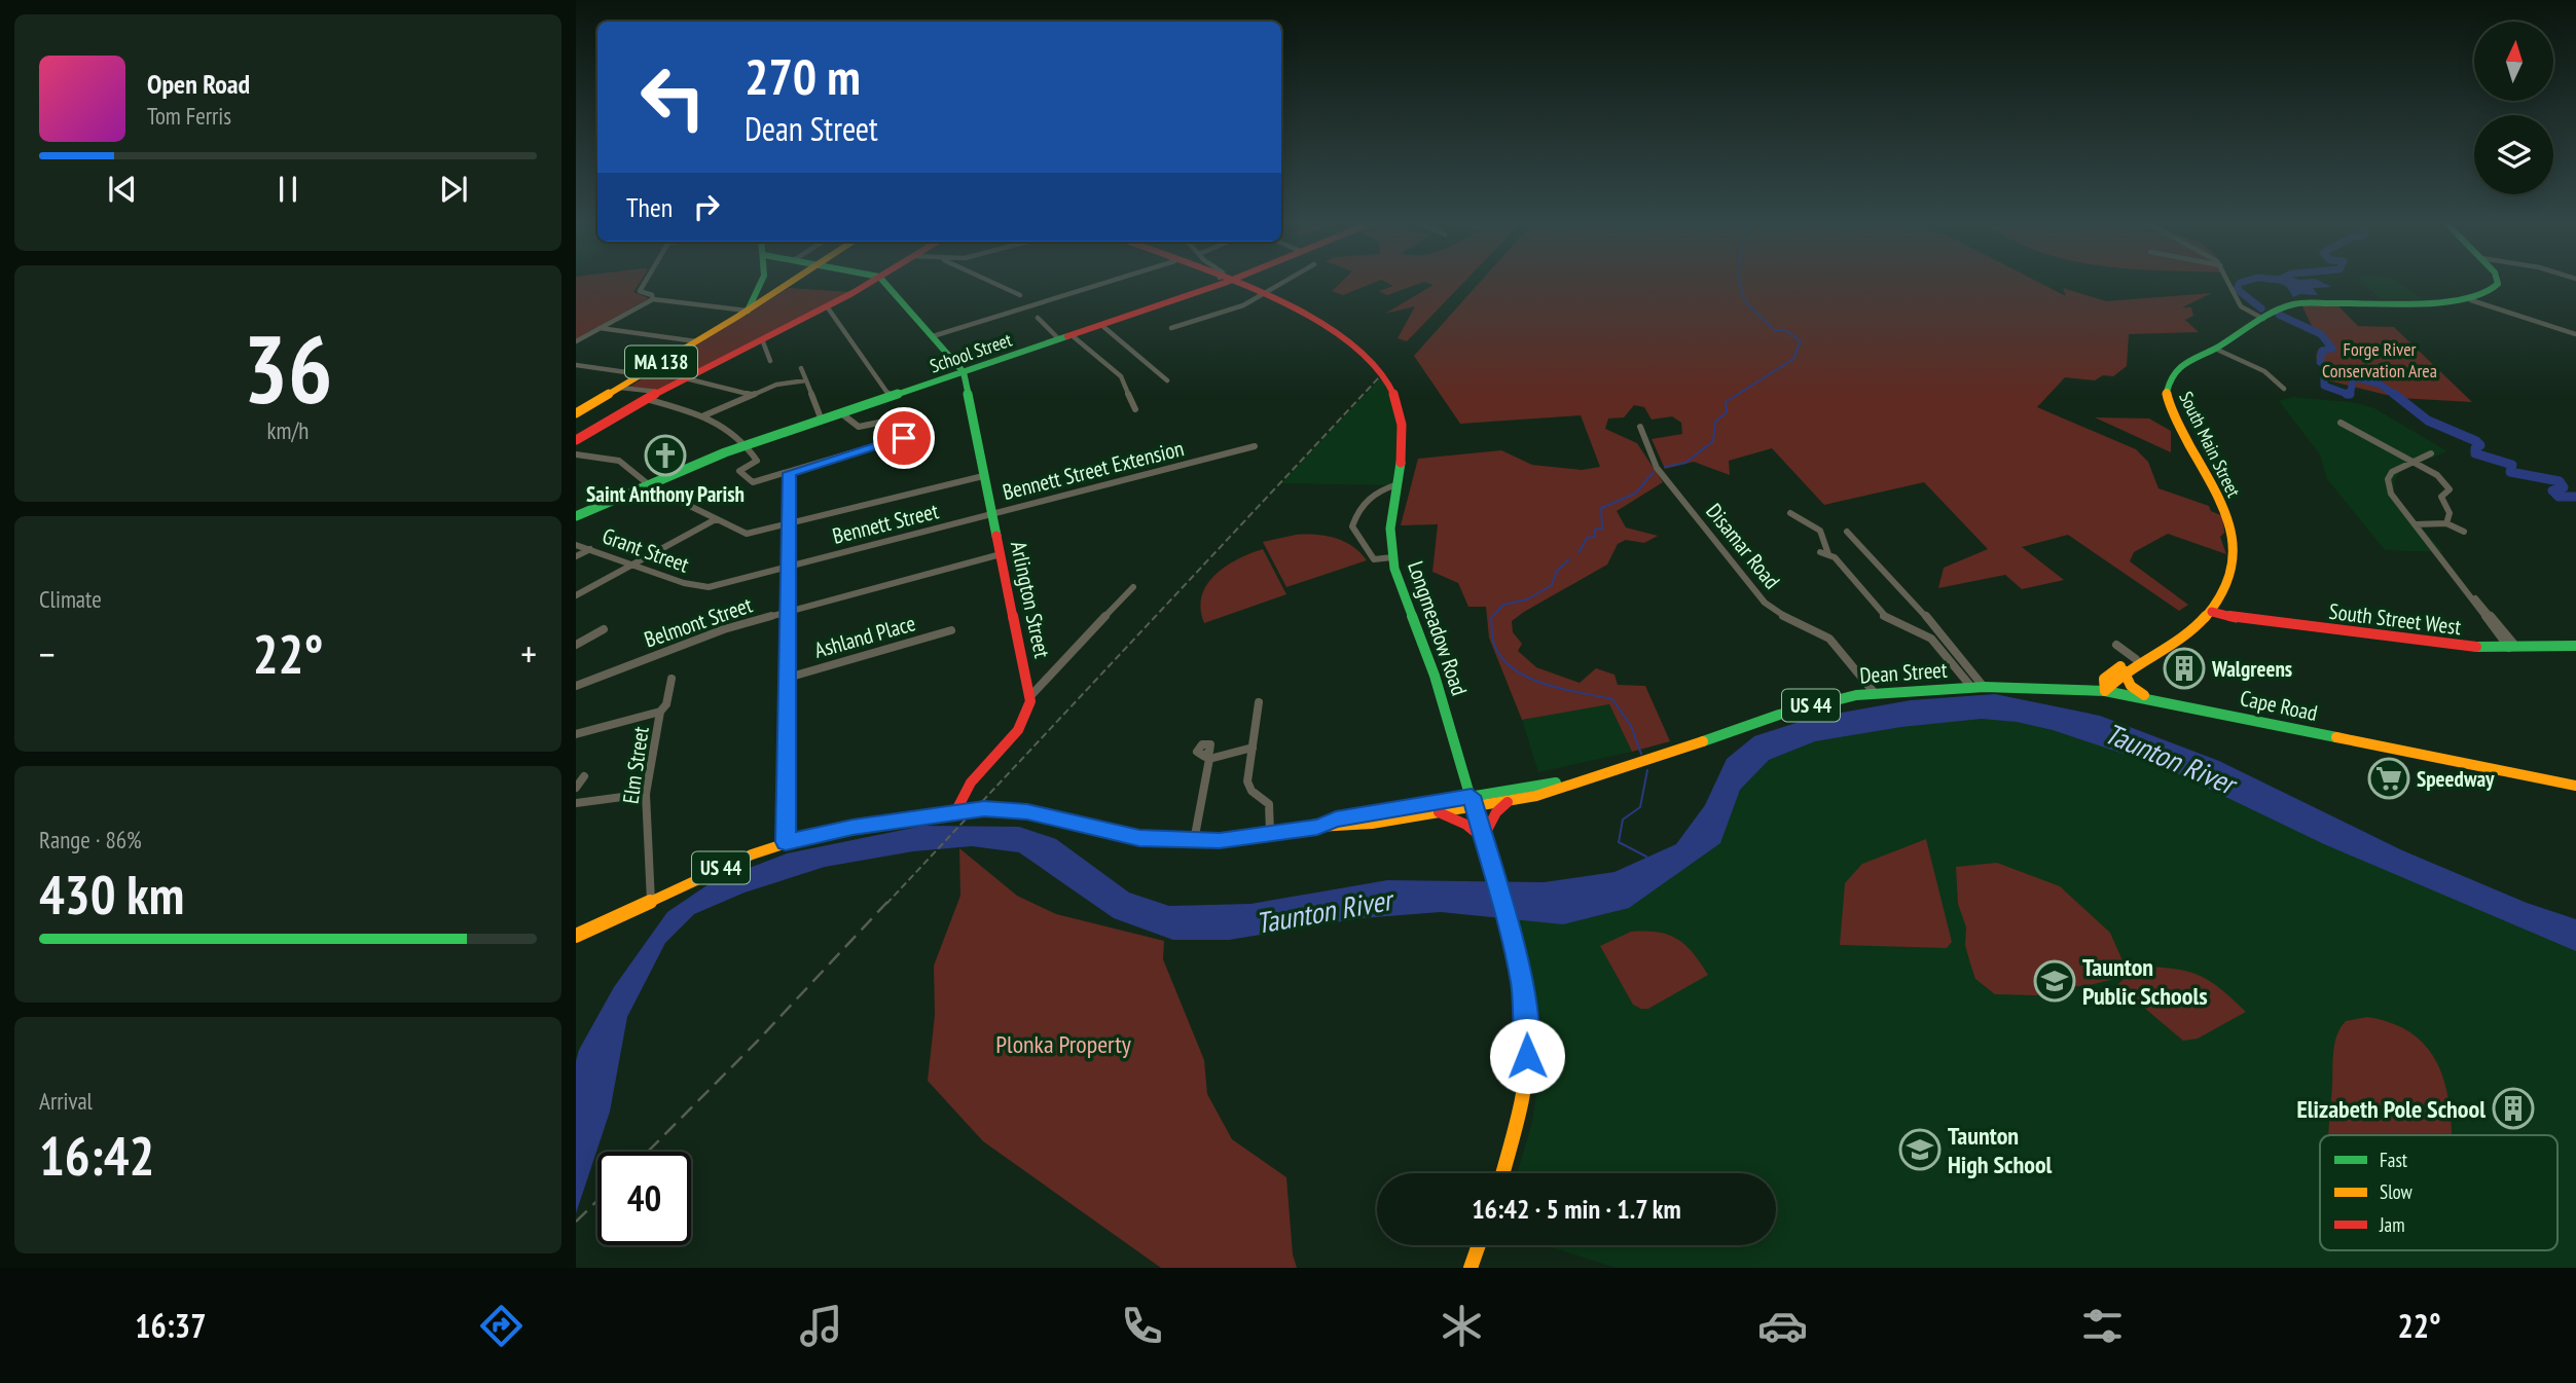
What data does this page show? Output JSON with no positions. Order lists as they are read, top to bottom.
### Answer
{
  "streets": {
    "main road": [
      "School Street",
      "MA 138",
      "South Main Street",
      "Arlington Street",
      "South Street West",
      "Longmeadow Road",
      "Dean Street",
      "US 44",
      "Cape Road"
    ],
    "street": [
      "Bennett Street Extension",
      "Bennett Street",
      "Disamar Road",
      "Grant Street",
      "Belmont Street",
      "Ashland Place",
      "Elm Street"
    ]
  },
  "crossings": [
    ["School Street", "Arlington Street"],
    ["South Main Street", "South Street West"],
    ["Bennett Street Extension", "Bennett Street"],
    ["Bennett Street Extension", "Arlington Street"],
    ["Bennett Street", "Grant Street"],
    ["Bennett Street", "Arlington Street"],
    ["Disamar Road", "Dean Street"],
    ["Arlington Street", "Belmont Street"],
    ["Arlington Street", "Dean Street"],
    ["Longmeadow Road", "Dean Street"],
    ["Dean Street", "Cape Road"],
    ["Dean Street", "Elm Street"]
  ],
  "water": ["Taunton River"],
  "parks": ["Forge River Conservation Area", "Plonka Property"],
  "places": {
    "church": ["Saint Anthony Parish"],
    "building": ["Walgreens", "Elizabeth Pole School"],
    "supermarket": ["Speedway"],
    "school or university": ["Taunton Public Schools", "Taunton High School"]
  },
  "legend": ["Fast", "Slow", "Jam"],
  "north": "top",
  "page": {
    "turn": ["270 m", "Dean Street"],
    "song": ["Open Road", "Tom Ferris"],
    "then": "Then",
    "tile": [
      ["36", "km/h"],
      "Climate",
      ["Range · 86%", "430 km"],
      ["Arrival", "16:42"]
    ],
    "heat": ["−", "22°", "+"],
    "limit": "40",
    "trip": "16:42 · 5 min · 1.7 km",
    "tabs": ["16:37", "22°"]
  }
}
